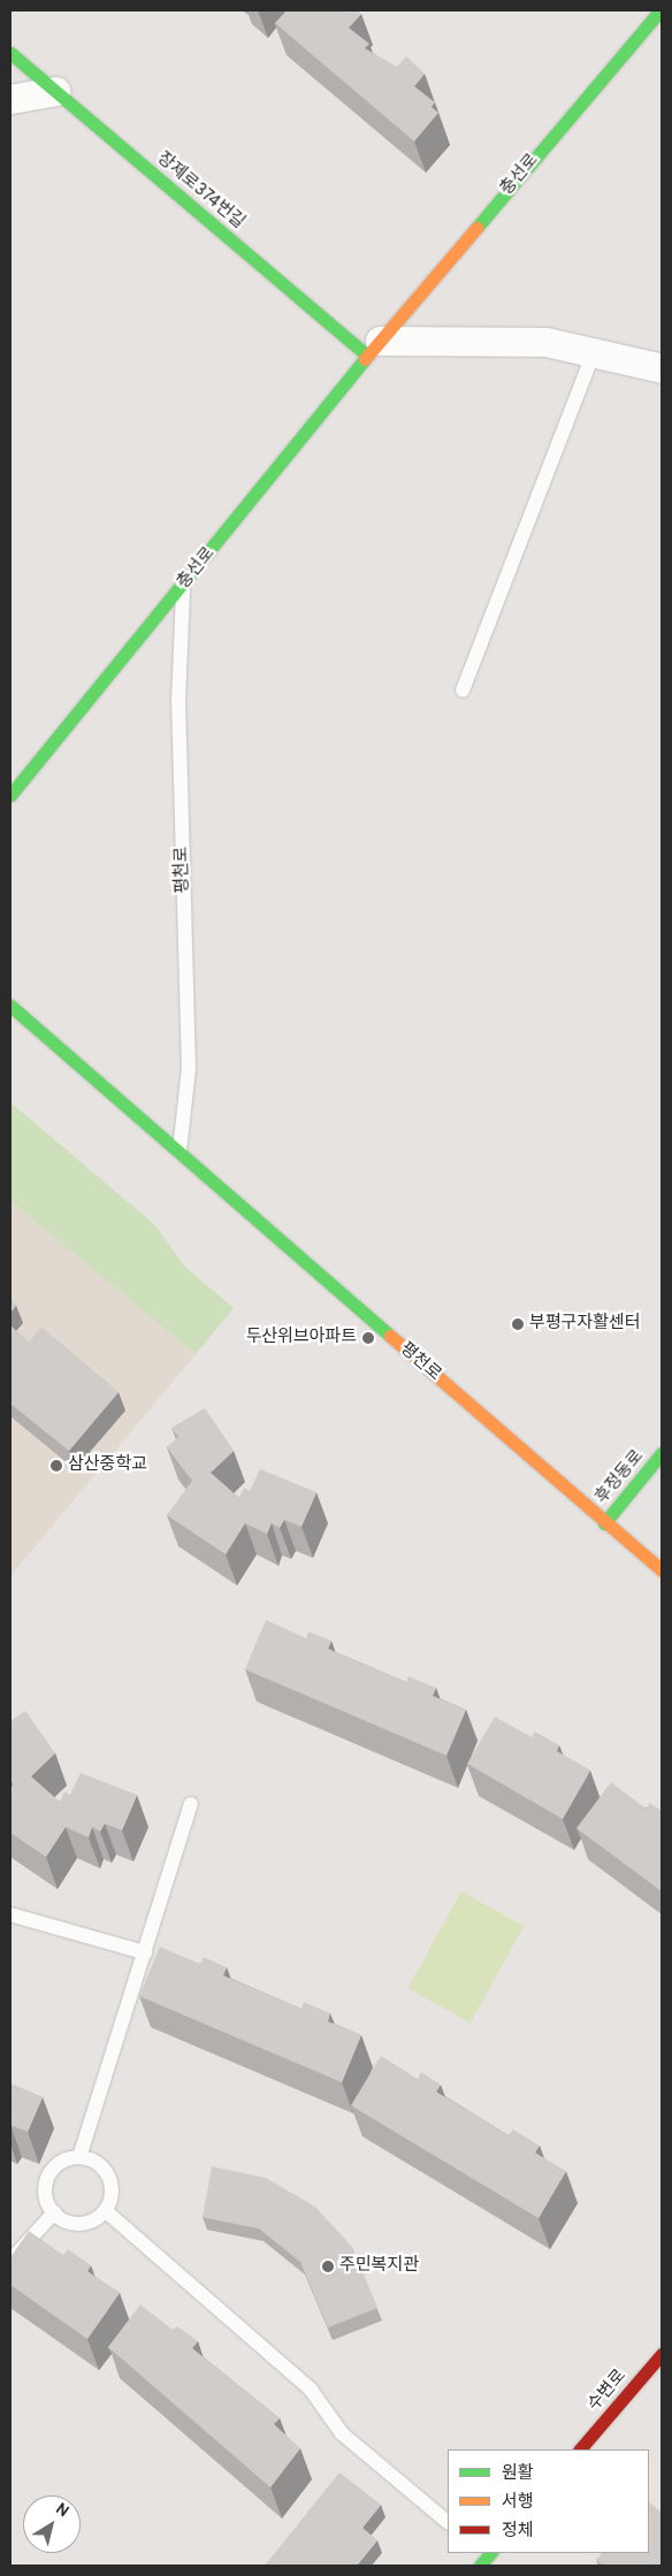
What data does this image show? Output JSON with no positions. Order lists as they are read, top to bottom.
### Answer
{
  "streets": {
    "street": [
      "충선로",
      "장제로374번길",
      "평천로",
      "후정동로",
      "수변로"
    ]
  },
  "crossings": [
    ["충선로", "장제로374번길"],
    ["충선로", "평천로"],
    ["평천로", "후정동로"]
  ],
  "places": [
    "부평구자활센터",
    "두산위브아파트",
    "삼산중학교",
    "주민복지관"
  ],
  "legend": ["원활", "서행", "정체"],
  "north": "top right"
}
